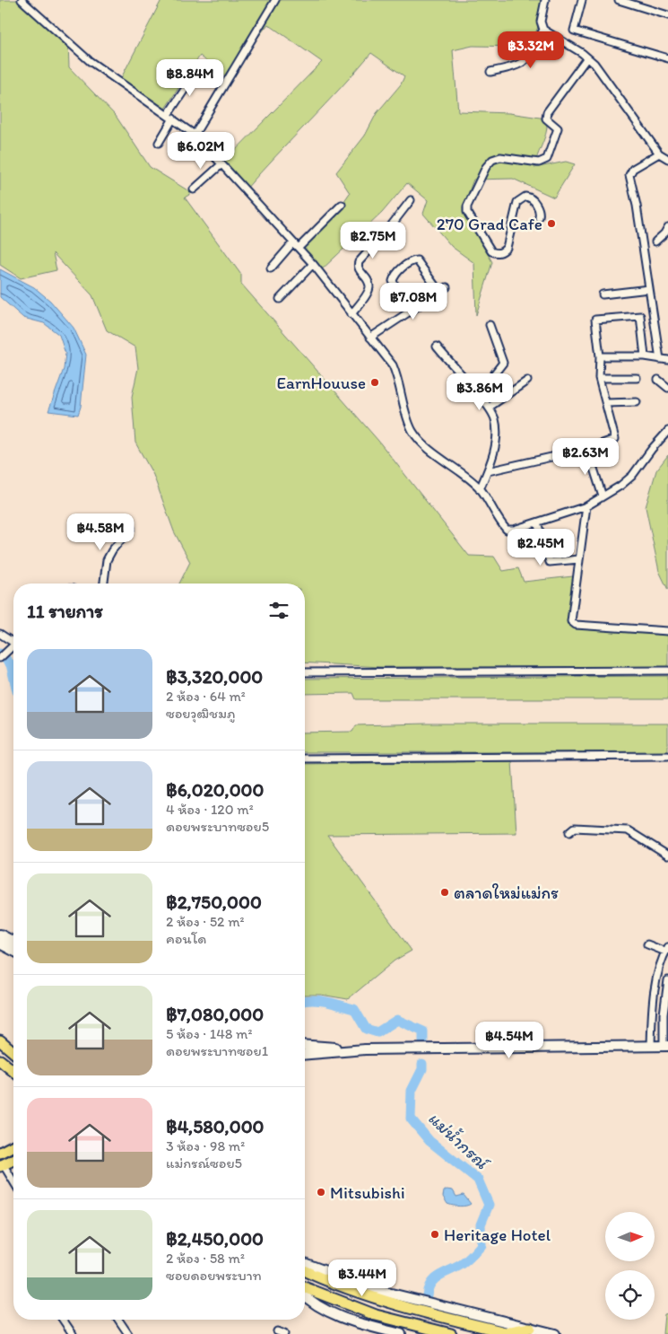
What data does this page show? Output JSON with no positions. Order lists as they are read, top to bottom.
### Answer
{
  "water": ["แม่น้ำกรณ์"],
  "places": [
    "270 Grad Cafe",
    "EarnHouuse",
    "ตลาดใหม่แม่กร",
    "Mitsubishi",
    "Heritage Hotel"
  ],
  "north": "right",
  "page": {
    "price": [
      "฿3.32M",
      "฿8.84M",
      "฿6.02M",
      "฿2.75M",
      "฿7.08M",
      "฿3.86M",
      "฿2.63M",
      "฿4.58M",
      "฿2.45M",
      "฿4.54M",
      "฿3.44M"
    ],
    "heading": "11 รายการ",
    "list": [
      {
        "name": "฿3,320,000",
        "note": "2 ห้อง · 64 m² · ซอยวุฒิชมภู"
      },
      {
        "name": "฿6,020,000",
        "note": "4 ห้อง · 120 m² · ดอยพระบาทซอย5"
      },
      {
        "name": "฿2,750,000",
        "note": "2 ห้อง · 52 m² · คอนโด"
      },
      {
        "name": "฿7,080,000",
        "note": "5 ห้อง · 148 m² · ดอยพระบาทซอย1"
      },
      {
        "name": "฿4,580,000",
        "note": "3 ห้อง · 98 m² · แม่กรณ์ซอย5"
      },
      {
        "name": "฿2,450,000",
        "note": "2 ห้อง · 58 m² · ซอยดอยพระบาท"
      }
    ]
  }
}
